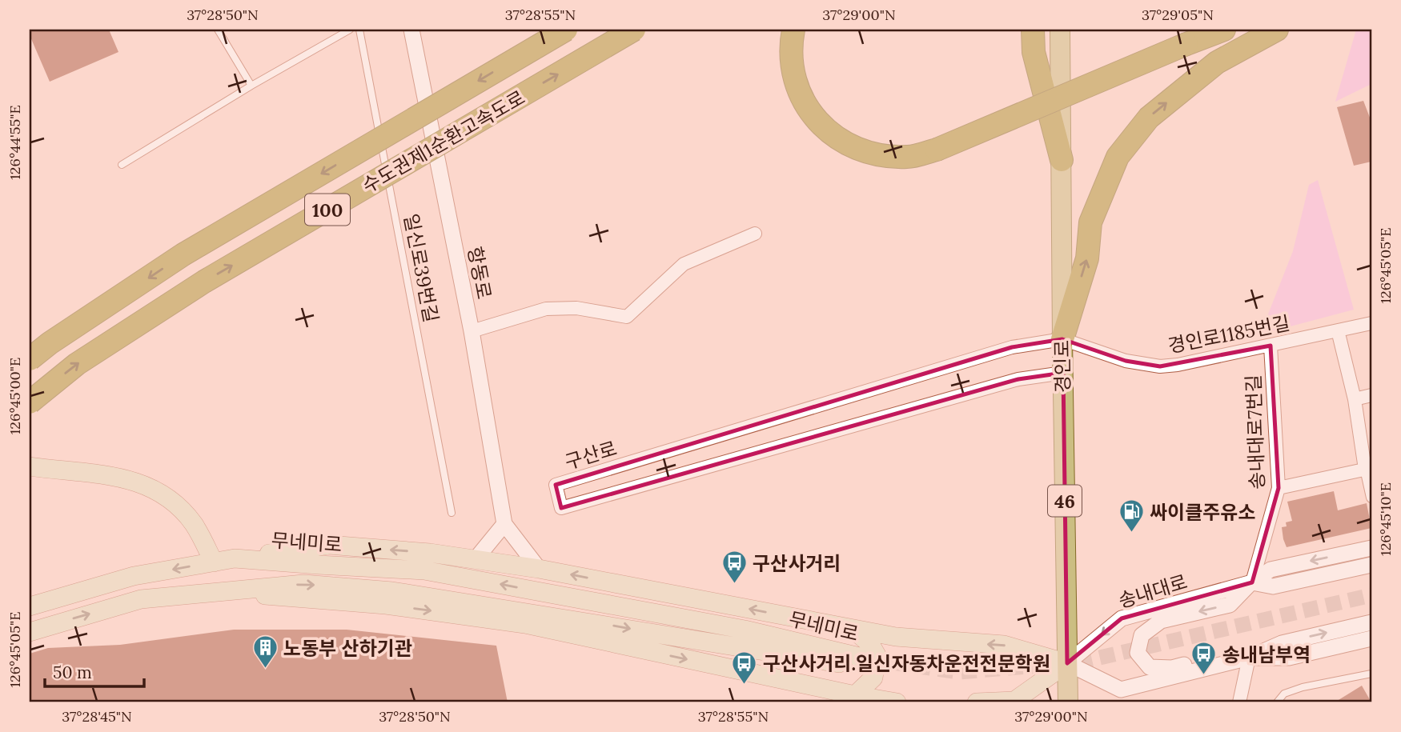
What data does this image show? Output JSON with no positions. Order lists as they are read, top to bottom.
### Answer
{
  "streets": {
    "highway": ["수도권제1순환고속도로", "100"],
    "main road": ["경인로", "46", "무네미로"],
    "street": [
      "항동로",
      "경인로1185번길",
      "송내대로7번길",
      "구산로",
      "송내대로"
    ],
    "lane": ["일신로39번길"]
  },
  "crossings": [
    ["경인로1185번길", "경인로"],
    ["경인로1185번길", "송내대로7번길"],
    ["경인로1185번길", "구산로"],
    ["경인로", "구산로"],
    ["경인로", "송내대로"],
    ["송내대로7번길", "송내대로"]
  ],
  "places": {
    "fuel station": ["싸이클주유소"],
    "bus stop": ["구산사거리", "송내남부역", "구산사거리.일신자동차운전전문학원"],
    "building": ["노동부 산하기관"]
  },
  "scale_bar": "50 m",
  "coordinates": [
    "37°28'50\"N",
    "37°28'55\"N",
    "37°29'00\"N",
    "37°29'05\"N",
    "126°44'55\"E",
    "126°45'05\"E",
    "126°45'00\"E",
    "126°45'10\"E",
    "37°28'45\"N"
  ]
}
